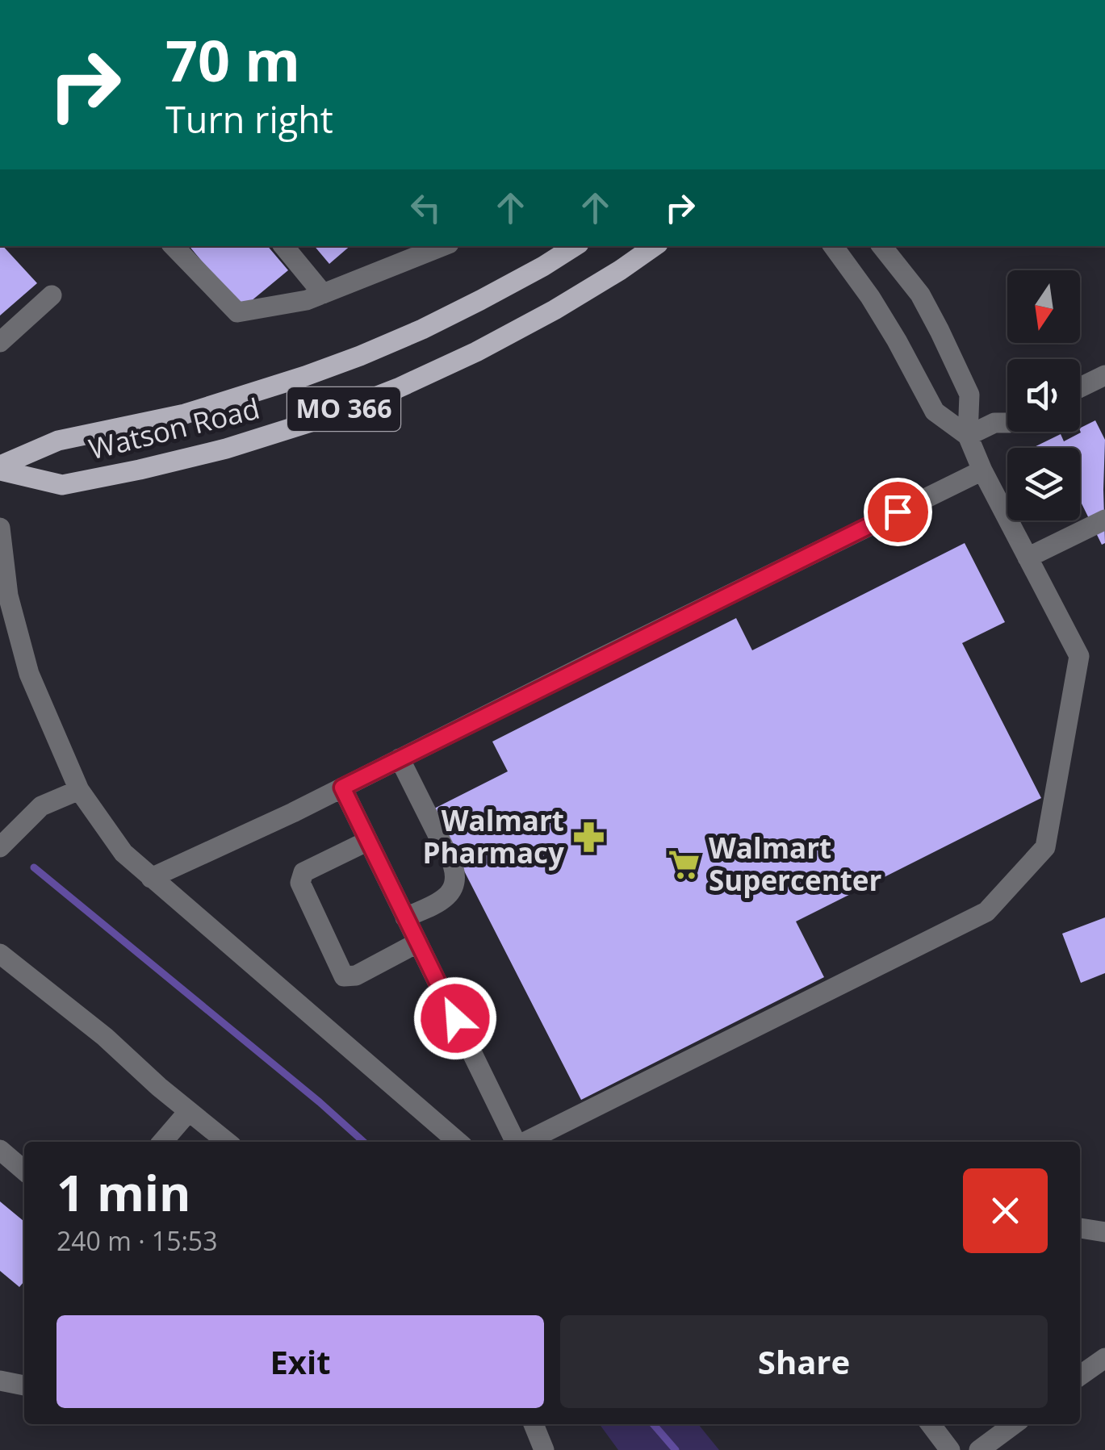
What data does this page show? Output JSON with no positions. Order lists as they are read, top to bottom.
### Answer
{
  "streets": {
    "main road": ["MO 366", "Watson Road"]
  },
  "places": {
    "pharmacy": ["Walmart Pharmacy"],
    "supermarket": ["Walmart Supercenter"]
  },
  "north": "bottom",
  "page": {
    "turn": ["70 m", "Turn right"],
    "heading": ["1 min", "240 m · 15:53"],
    "buttons": ["Exit", "Share"]
  }
}
